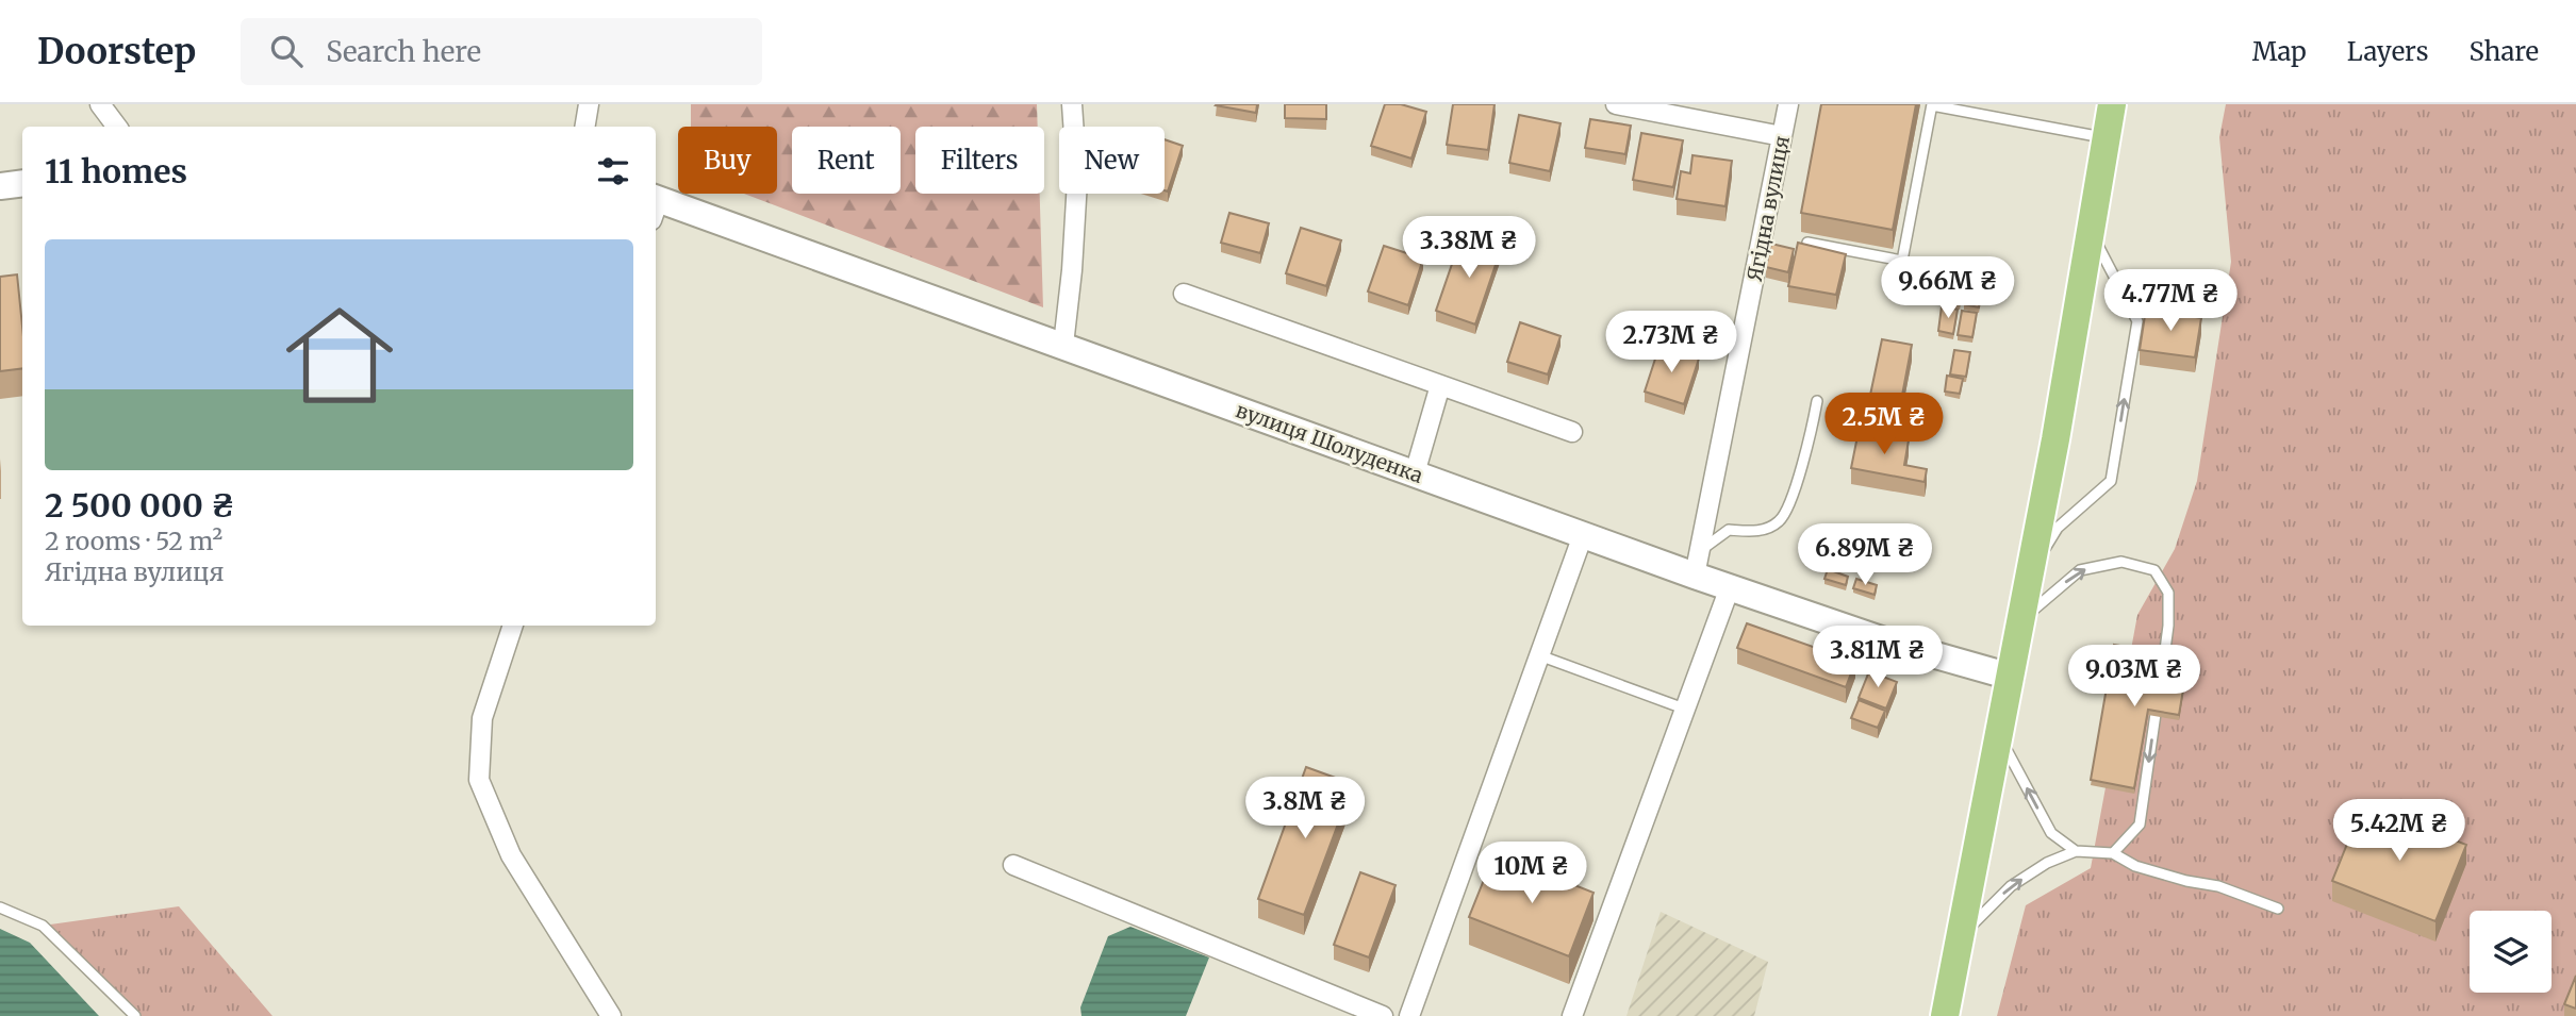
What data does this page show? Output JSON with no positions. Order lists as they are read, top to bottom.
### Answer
{
  "streets": {
    "main road": ["вулиця Шолуденка"],
    "street": ["Ягідна вулиця"]
  },
  "crossings": [
    ["Ягідна вулиця", "вулиця Шолуденка"]
  ],
  "page": {
    "header": "Doorstep",
    "search": "Search here",
    "nav": ["Map", "Layers", "Share"],
    "chip": [
      "Buy",
      "Rent",
      "Filters",
      "New"
    ],
    "heading": "11 homes",
    "price": [
      "3.38M ₴",
      "9.66M ₴",
      "4.77M ₴",
      "2.73M ₴",
      "2.5M ₴",
      "6.89M ₴",
      "3.81M ₴",
      "9.03M ₴",
      "3.8M ₴",
      "5.42M ₴",
      "10M ₴"
    ],
    "list": [
      {
        "name": "2 500 000 ₴",
        "note": "2 rooms · 52 m² · Ягідна вулиця"
      }
    ]
  }
}
